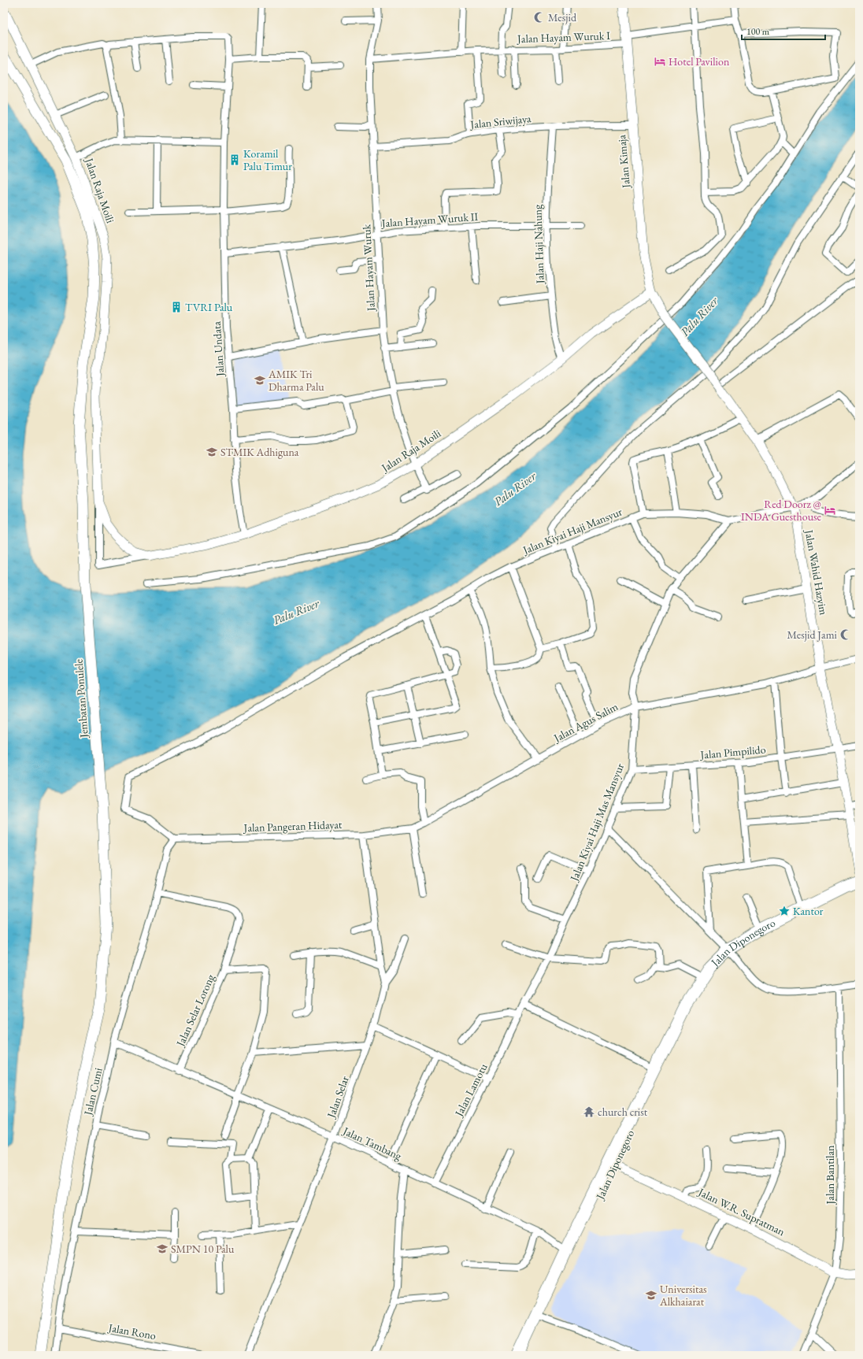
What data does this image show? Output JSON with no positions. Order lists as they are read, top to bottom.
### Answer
{
  "streets": {
    "highway": ["Jalan Diponegoro"],
    "main road": ["Jembatan Ponulele"],
    "street": [
      "Jalan Hayam Wuruk I",
      "Jalan Sriwijaya",
      "Jalan Kimaja",
      "Jalan Raja Moili",
      "Jalan Hayam Wuruk II",
      "Jalan Haji Nahung",
      "Jalan Hayam Wuruk",
      "Jalan Undata",
      "Jalan Kiyai Haji Mansyur",
      "Jalan Wahid Hazyim",
      "Jalan Agus Salim",
      "Jalan Pimpilido",
      "Jalan Kiyai Haji Mas Mansyur",
      "Jalan Pangeran Hidayat",
      "Jalan Selar Lorong",
      "Jalan Lamotu",
      "Jalan Cumi",
      "Jalan Selar",
      "Jalan Tambang",
      "Jalan Bantilan",
      "Jalan W.R. Supratman",
      "Jalan Rono"
    ]
  },
  "crossings": [
    ["Jalan Hayam Wuruk I", "Jalan Kimaja"],
    ["Jalan Hayam Wuruk I", "Jalan Hayam Wuruk"],
    ["Jalan Sriwijaya", "Jalan Kimaja"],
    ["Jalan Sriwijaya", "Jalan Haji Nahung"],
    ["Jalan Sriwijaya", "Jalan Hayam Wuruk"],
    ["Jalan Kimaja", "Jalan Raja Moili"],
    ["Jalan Kimaja", "Jalan Wahid Hazyim"],
    ["Jalan Raja Moili", "Jalan Haji Nahung"],
    ["Jalan Raja Moili", "Jalan Hayam Wuruk"],
    ["Jalan Raja Moili", "Jalan Undata"],
    ["Jalan Hayam Wuruk II", "Jalan Haji Nahung"],
    ["Jalan Hayam Wuruk II", "Jalan Hayam Wuruk"],
    ["Jalan Hayam Wuruk II", "Jalan Undata"],
    ["Jalan Kiyai Haji Mansyur", "Jalan Kiyai Haji Mas Mansyur"],
    ["Jalan Kiyai Haji Mansyur", "Jalan Pangeran Hidayat"],
    ["Jalan Kiyai Haji Mansyur", "Jalan Cumi"],
    ["Jalan Wahid Hazyim", "Jalan Agus Salim"],
    ["Jalan Wahid Hazyim", "Jalan Pimpilido"],
    ["Jalan Agus Salim", "Jalan Kiyai Haji Mas Mansyur"],
    ["Jalan Agus Salim", "Jalan Pangeran Hidayat"],
    ["Jalan Pimpilido", "Jalan Kiyai Haji Mas Mansyur"],
    ["Jalan Kiyai Haji Mas Mansyur", "Jalan Lamotu"],
    ["Jalan Pangeran Hidayat", "Jalan Cumi"],
    ["Jalan Pangeran Hidayat", "Jalan Selar"],
    ["Jalan Diponegoro", "Jalan Tambang"],
    ["Jalan Diponegoro", "Jalan W.R. Supratman"],
    ["Jalan Selar Lorong", "Jalan Tambang"],
    ["Jalan Lamotu", "Jalan Tambang"],
    ["Jalan Cumi", "Jalan Tambang"],
    ["Jalan Cumi", "Jalan Rono"],
    ["Jalan Selar", "Jalan Tambang"],
    ["Jalan Bantilan", "Jalan W.R. Supratman"]
  ],
  "water": ["Palu River"],
  "places": {
    "mosque": ["Mesjid", "Mesjid Jami"],
    "hotel": ["Hotel Pavilion", "Red Doorz @ INDA Guesthouse"],
    "building": ["Koramil Palu Timur", "TVRI Palu"],
    "school or university": [
      "AMIK Tri Dharma Palu",
      "STMIK Adhiguna",
      "SMPN 10 Palu",
      "Universitas Alkhaiarat"
    ],
    "place": ["Kantor"],
    "temple": ["church crist"]
  },
  "scale_bar": "100 m"
}
